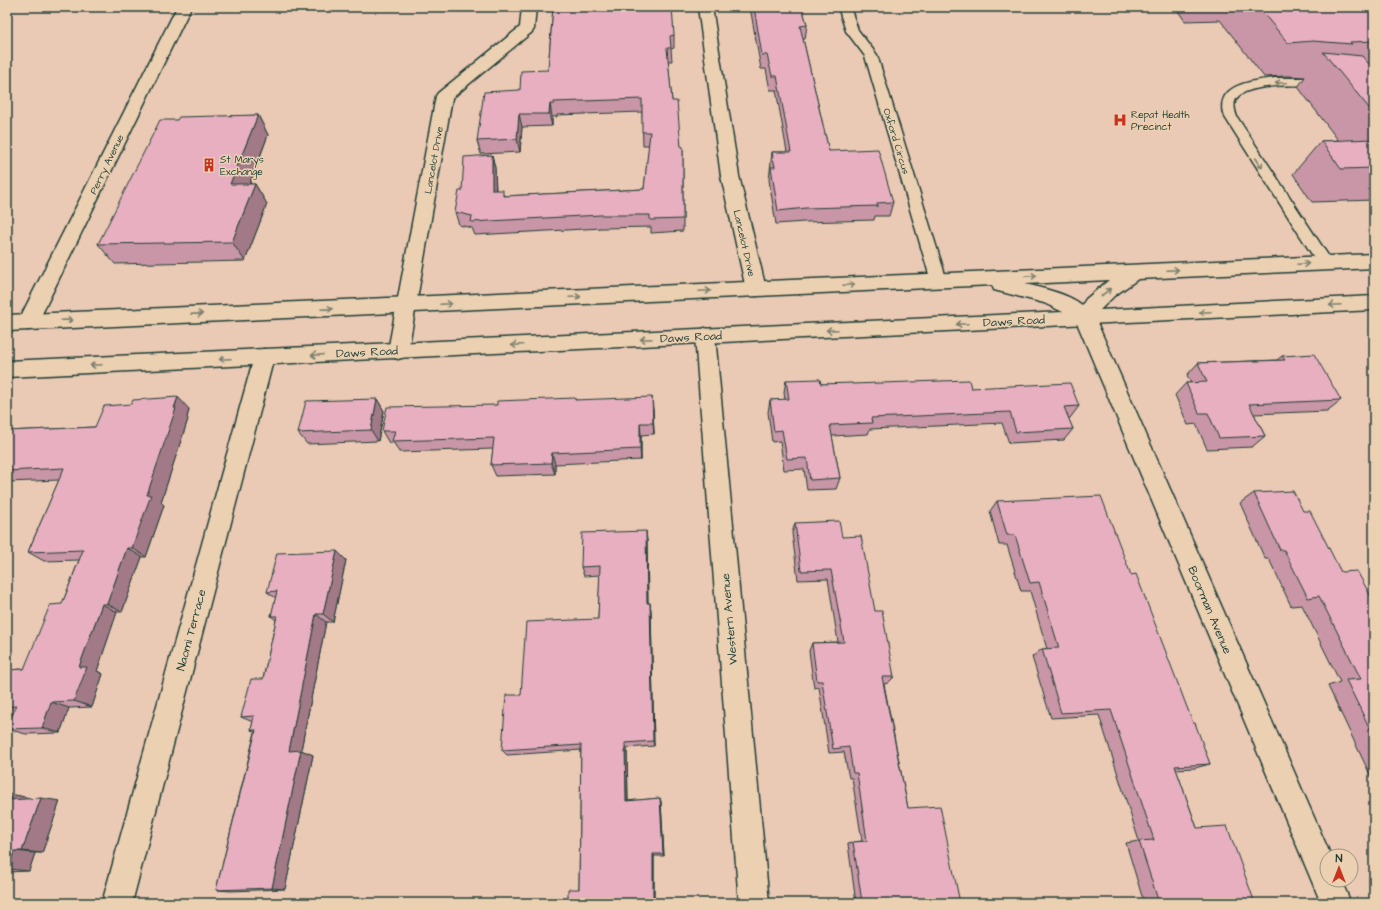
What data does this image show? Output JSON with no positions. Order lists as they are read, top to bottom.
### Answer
{
  "streets": {
    "street": [
      "Lancelot Drive",
      "Perry Avenue",
      "Daws Road",
      "Boorman Avenue",
      "Western Avenue",
      "Naomi Terrace"
    ],
    "lane": ["Oxford Circus"]
  },
  "crossings": [
    ["Lancelot Drive", "Daws Road"],
    ["Daws Road", "Boorman Avenue"],
    ["Daws Road", "Western Avenue"],
    ["Daws Road", "Naomi Terrace"]
  ],
  "places": {
    "hospital": ["Repat Health Precinct"],
    "building": ["St Marys Exchange"]
  },
  "north": "top"
}
